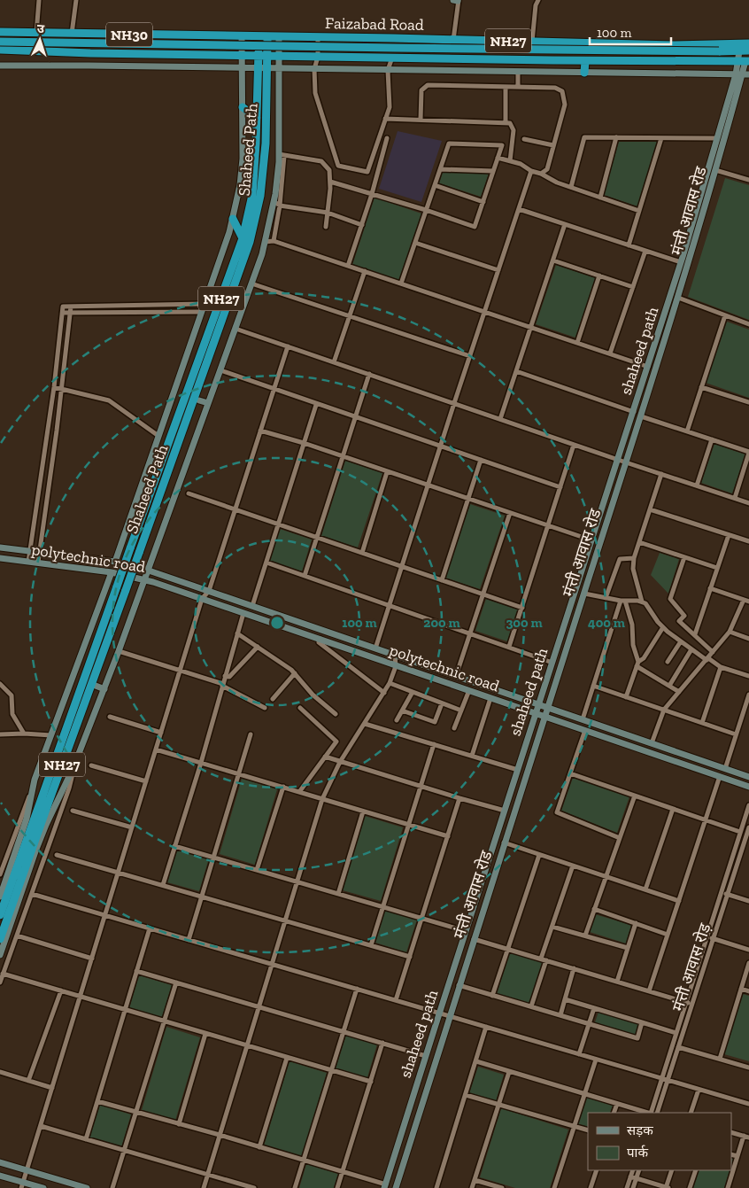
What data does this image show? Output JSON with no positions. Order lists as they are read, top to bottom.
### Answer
{
  "streets": {
    "highway": [
      "Faizabad Road",
      "NH30",
      "NH27",
      "Shaheed Path",
      "मंत्ती आवास रोड"
    ],
    "street": ["shaheed path", "polytechnic road", "मंत्ती आवास रोड़"]
  },
  "crossings": [
    ["Faizabad Road", "Shaheed Path"],
    ["Faizabad Road", "मंत्ती आवास रोड"],
    ["NH30", "NH27"],
    ["NH30", "Shaheed Path"],
    ["NH27", "Shaheed Path"],
    ["NH27", "मंत्ती आवास रोड"],
    ["मंत्ती आवास रोड", "shaheed path"],
    ["मंत्ती आवास रोड", "polytechnic road"],
    ["shaheed path", "polytechnic road"]
  ],
  "legend": ["सड़क", "पार्क"],
  "scale_bar": "100 m",
  "north": "top",
  "rings": [
    "100 m",
    "200 m",
    "300 m",
    "400 m"
  ]
}
